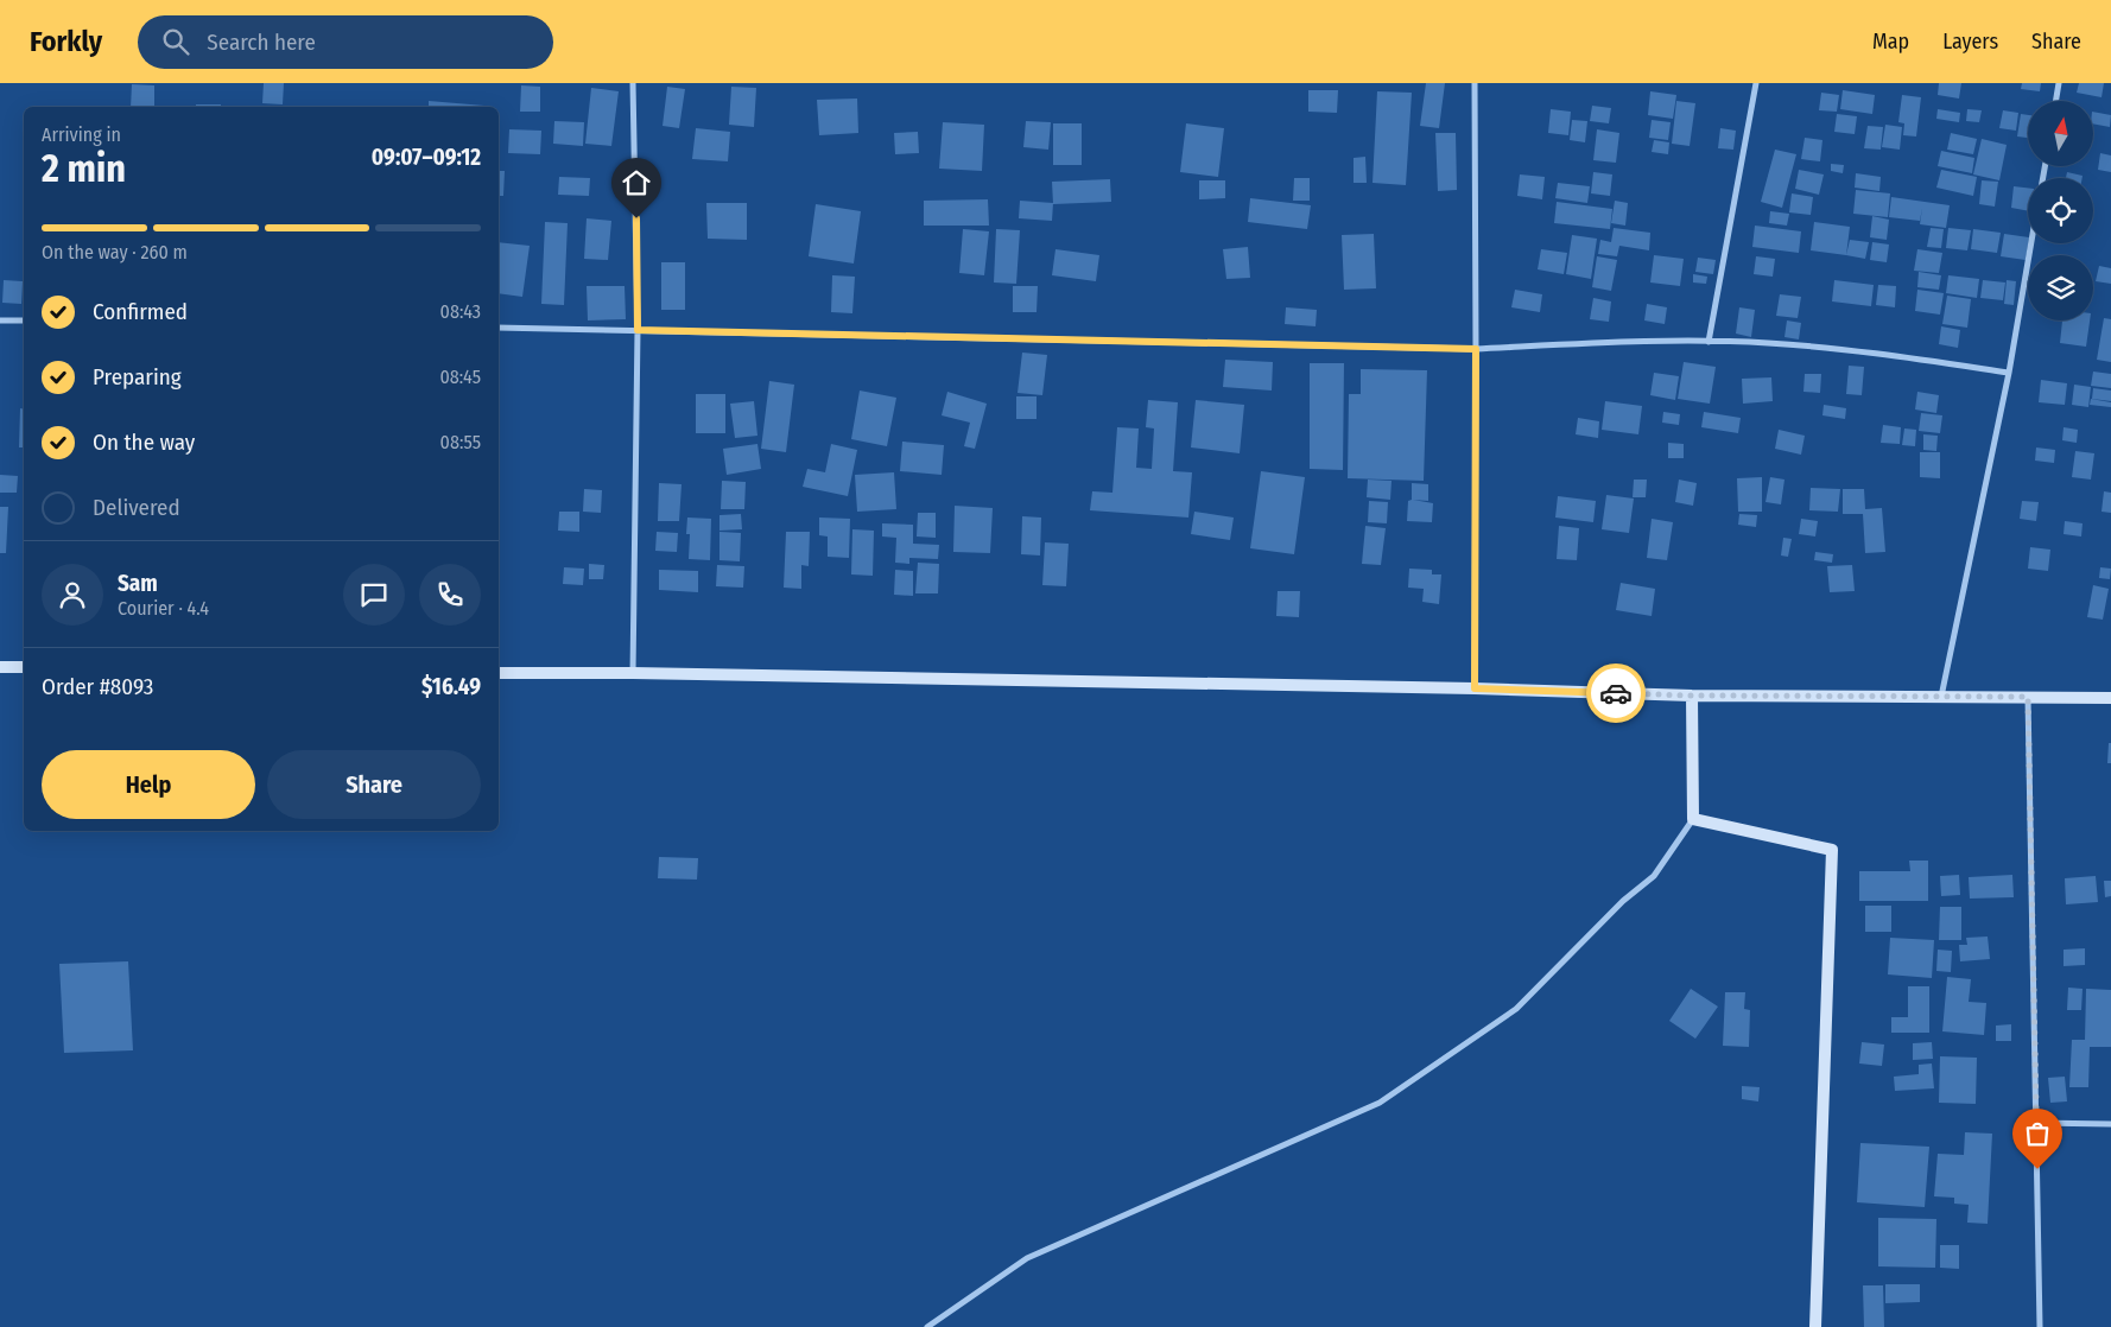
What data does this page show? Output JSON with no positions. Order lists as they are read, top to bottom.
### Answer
{
  "north": "top",
  "page": {
    "header": "Forkly",
    "search": "Search here",
    "nav": ["Map", "Layers", "Share"],
    "heading": ["2 min", "Arriving in", "09:07–09:12"],
    "panel": [
      "Sam",
      "Courier · 4.4",
      "Order #8093",
      "$16.49"
    ],
    "bar": "On the way · 260 m",
    "list": [
      ["Confirmed", "08:43"],
      ["Preparing", "08:45"],
      ["On the way", "08:55"],
      "Delivered"
    ],
    "buttons": ["Help", "Share"]
  }
}
